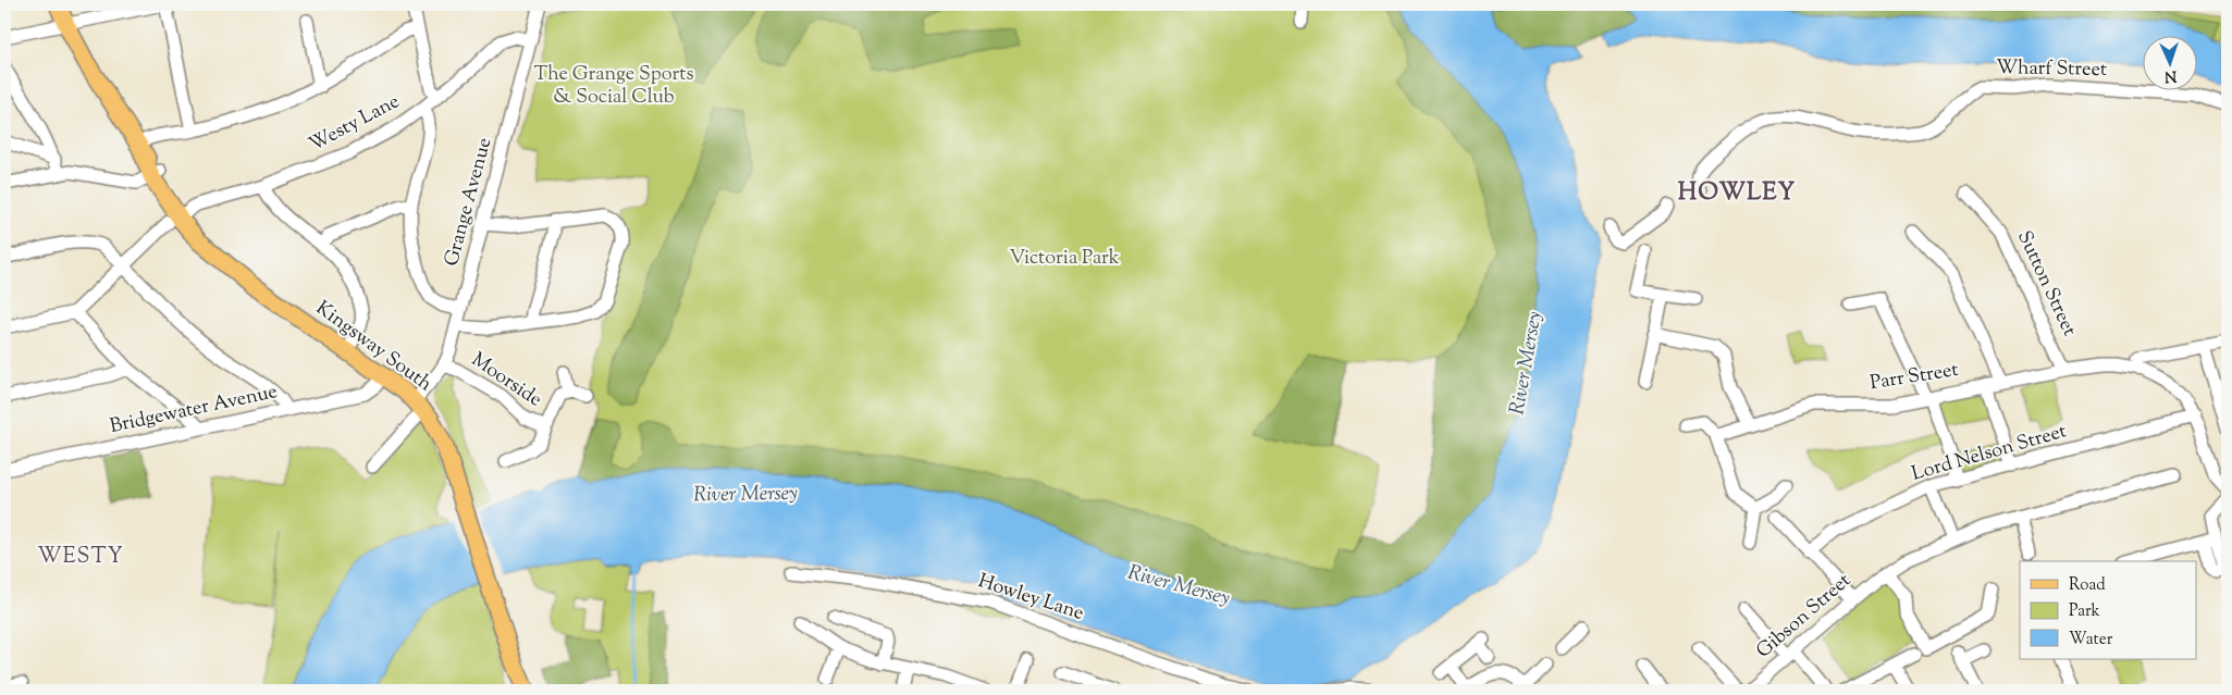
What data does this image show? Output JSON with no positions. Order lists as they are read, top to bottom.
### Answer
{
  "streets": {
    "main road": ["Kingsway South"],
    "street": [
      "Wharf Street",
      "Westy Lane",
      "Grange Avenue",
      "Sutton Street",
      "Parr Street",
      "Moorside",
      "Bridgewater Avenue",
      "Lord Nelson Street",
      "Howley Lane",
      "Gibson Street"
    ]
  },
  "crossings": [
    ["Westy Lane", "Grange Avenue"],
    ["Westy Lane", "Kingsway South"],
    ["Grange Avenue", "Kingsway South"],
    ["Grange Avenue", "Moorside"],
    ["Sutton Street", "Parr Street"],
    ["Kingsway South", "Bridgewater Avenue"],
    ["Parr Street", "Lord Nelson Street"]
  ],
  "districts": ["HOWLEY", "WESTY"],
  "water": ["River Mersey"],
  "parks": ["The Grange Sports & Social Club", "Victoria Park"],
  "legend": ["Road", "Park", "Water"],
  "north": "bottom"
}
